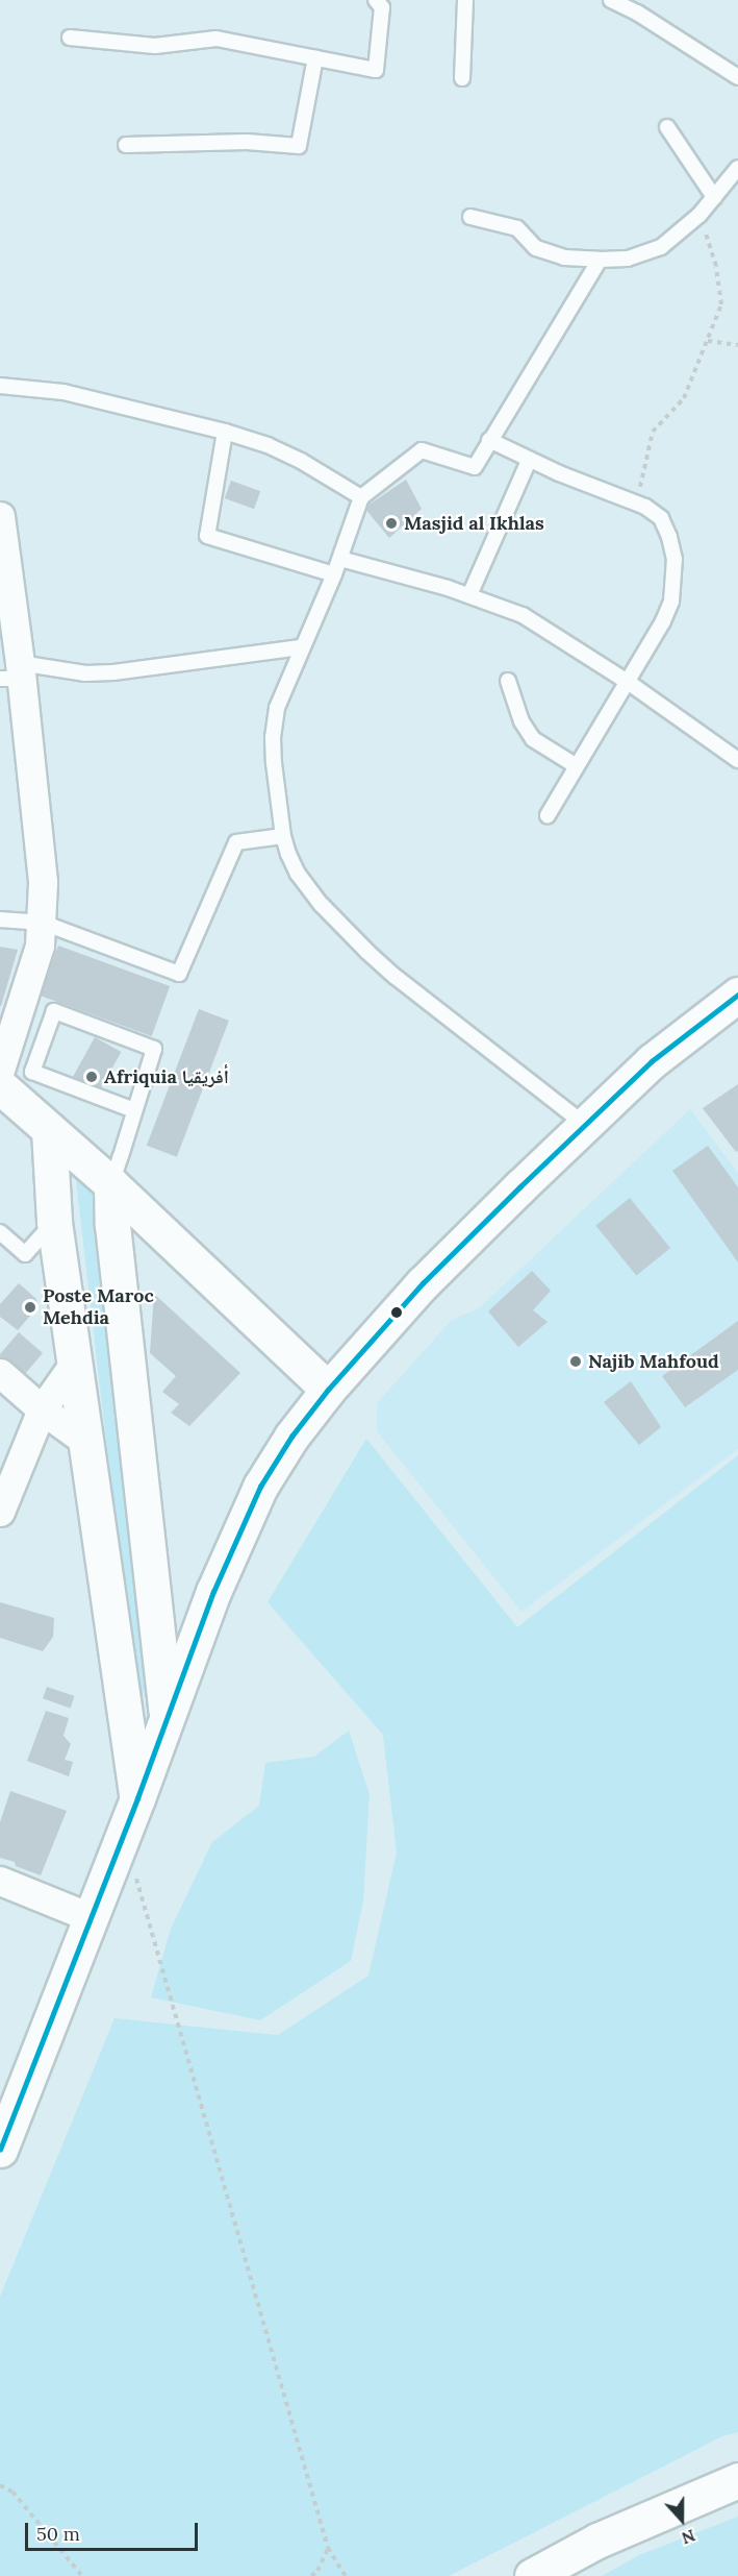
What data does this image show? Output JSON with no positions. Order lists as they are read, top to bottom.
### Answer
{
  "places": [
    "Masjid al Ikhlas",
    "Afriquia أفريقيا",
    "Poste Maroc Mehdia",
    "Najib Mahfoud"
  ],
  "scale_bar": "50 m",
  "north": "bottom"
}
